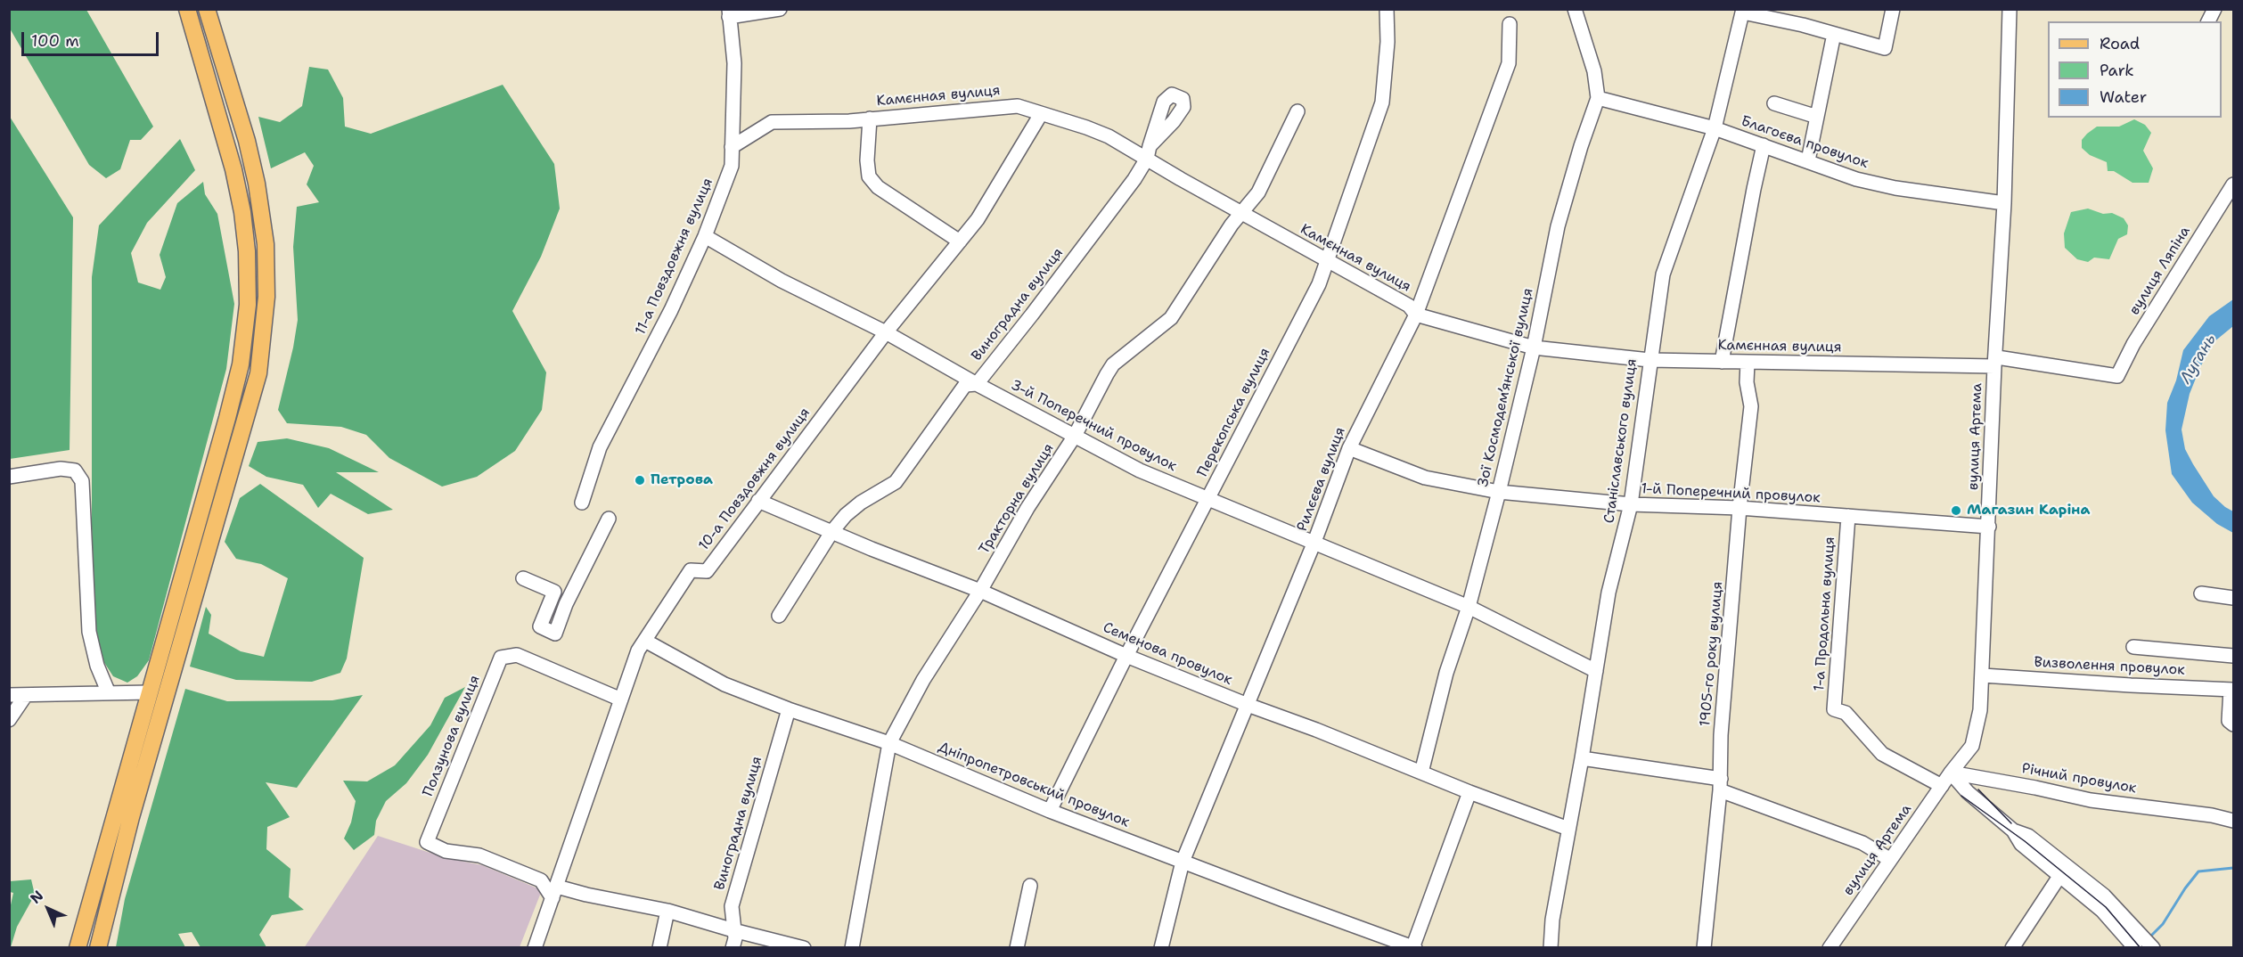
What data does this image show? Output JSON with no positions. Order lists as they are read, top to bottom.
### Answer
{
  "streets": {
    "street": [
      "Камєнная вулиця",
      "Благоєва провулок",
      "11-а Повздовжня вулиця",
      "вулиця Ляпіна",
      "Виноградна вулиця",
      "Зої Космодем’янської вулиця",
      "Перекопська вулиця",
      "3-й Поперечний провулок",
      "вулиця Артема",
      "Станіславського вулиця",
      "10-а Повздовжня вулиця",
      "Рилєєва вулиця",
      "1-й Поперечний провулок",
      "Тракторна вулиця",
      "1-а Продольна вулиця",
      "Семенова провулок",
      "1905-го року вулиця",
      "Визволення провулок",
      "Ползунова вулиця",
      "Річний провулок",
      "Дніпропетровський провулок"
    ]
  },
  "crossings": [
    ["Камєнная вулиця", "11-а Повздовжня вулиця"],
    ["Камєнная вулиця", "вулиця Ляпіна"],
    ["Камєнная вулиця", "Виноградна вулиця"],
    ["Камєнная вулиця", "Зої Космодем’янської вулиця"],
    ["Камєнная вулиця", "Перекопська вулиця"],
    ["Камєнная вулиця", "вулиця Артема"],
    ["Камєнная вулиця", "Станіславського вулиця"],
    ["Камєнная вулиця", "10-а Повздовжня вулиця"],
    ["Камєнная вулиця", "Рилєєва вулиця"],
    ["Камєнная вулиця", "Тракторна вулиця"],
    ["Камєнная вулиця", "1905-го року вулиця"],
    ["Благоєва провулок", "Зої Космодем’янської вулиця"],
    ["Благоєва провулок", "вулиця Артема"],
    ["Благоєва провулок", "Станіславського вулиця"],
    ["11-а Повздовжня вулиця", "3-й Поперечний провулок"],
    ["Виноградна вулиця", "3-й Поперечний провулок"],
    ["Виноградна вулиця", "Семенова провулок"],
    ["Виноградна вулиця", "Дніпропетровський провулок"],
    ["Зої Космодем’янської вулиця", "3-й Поперечний провулок"],
    ["Зої Космодем’янської вулиця", "1-й Поперечний провулок"],
    ["Зої Космодем’янської вулиця", "Семенова провулок"],
    ["Перекопська вулиця", "3-й Поперечний провулок"],
    ["Перекопська вулиця", "Семенова провулок"],
    ["Перекопська вулиця", "Дніпропетровський провулок"],
    ["3-й Поперечний провулок", "Станіславського вулиця"],
    ["3-й Поперечний провулок", "10-а Повздовжня вулиця"],
    ["3-й Поперечний провулок", "Рилєєва вулиця"],
    ["3-й Поперечний провулок", "Тракторна вулиця"],
    ["вулиця Артема", "1-й Поперечний провулок"],
    ["вулиця Артема", "1-а Продольна вулиця"],
    ["вулиця Артема", "Визволення провулок"],
    ["вулиця Артема", "Річний провулок"],
    ["Станіславського вулиця", "1-й Поперечний провулок"],
    ["Станіславського вулиця", "Семенова провулок"],
    ["10-а Повздовжня вулиця", "Семенова провулок"],
    ["10-а Повздовжня вулиця", "Ползунова вулиця"],
    ["10-а Повздовжня вулиця", "Дніпропетровський провулок"],
    ["Рилєєва вулиця", "1-й Поперечний провулок"],
    ["Рилєєва вулиця", "Семенова провулок"],
    ["Рилєєва вулиця", "Дніпропетровський провулок"],
    ["1-й Поперечний провулок", "1-а Продольна вулиця"],
    ["1-й Поперечний провулок", "1905-го року вулиця"],
    ["Тракторна вулиця", "Семенова провулок"],
    ["Тракторна вулиця", "Дніпропетровський провулок"]
  ],
  "water": ["Лугань"],
  "places": ["Петрова", "Магазин Каріна"],
  "legend": ["Road", "Park", "Water"],
  "scale_bar": "100 m",
  "north": "top left"
}
